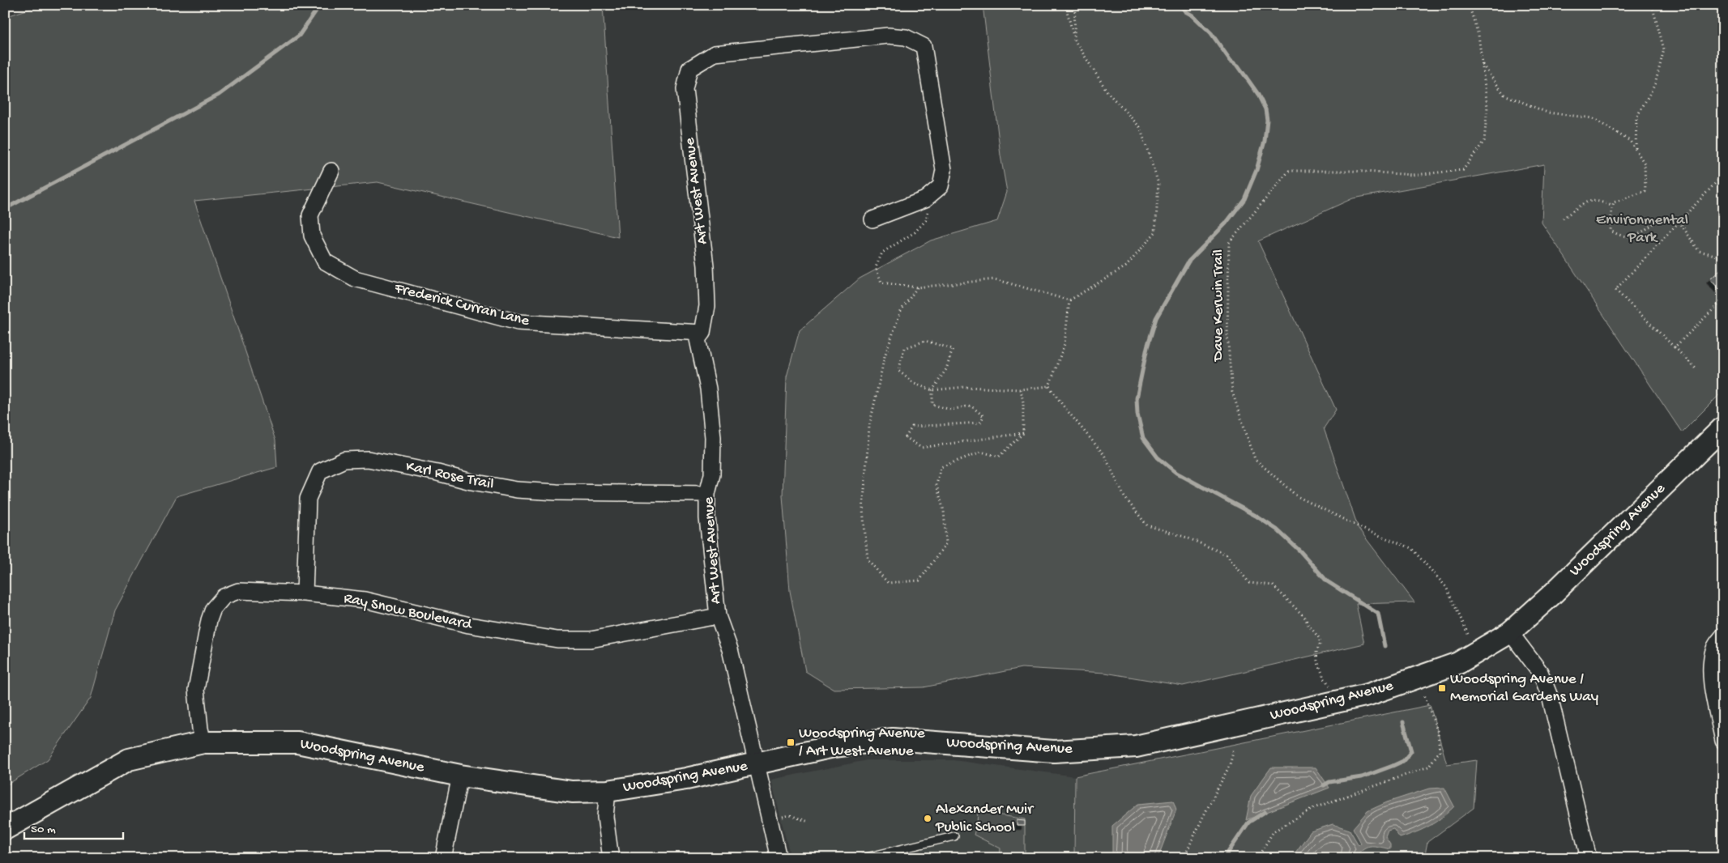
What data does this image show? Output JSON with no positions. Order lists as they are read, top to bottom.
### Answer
{
  "streets": {
    "street": [
      "Art West Avenue",
      "Frederick Curran Lane",
      "Karl Rose Trail",
      "Woodspring Avenue",
      "Ray Snow Boulevard"
    ],
    "path": ["Dave Kerwin Trail"]
  },
  "crossings": [
    ["Art West Avenue", "Frederick Curran Lane"],
    ["Art West Avenue", "Karl Rose Trail"],
    ["Art West Avenue", "Woodspring Avenue"],
    ["Art West Avenue", "Ray Snow Boulevard"],
    ["Karl Rose Trail", "Ray Snow Boulevard"],
    ["Woodspring Avenue", "Ray Snow Boulevard"]
  ],
  "parks": ["Environmental Park"],
  "places": {
    "transit": ["Woodspring Avenue / Memorial Gardens Way", "Woodspring Avenue / Art West Avenue"],
    "other": ["Alexander Muir Public School"]
  },
  "scale_bar": "50 m"
}
